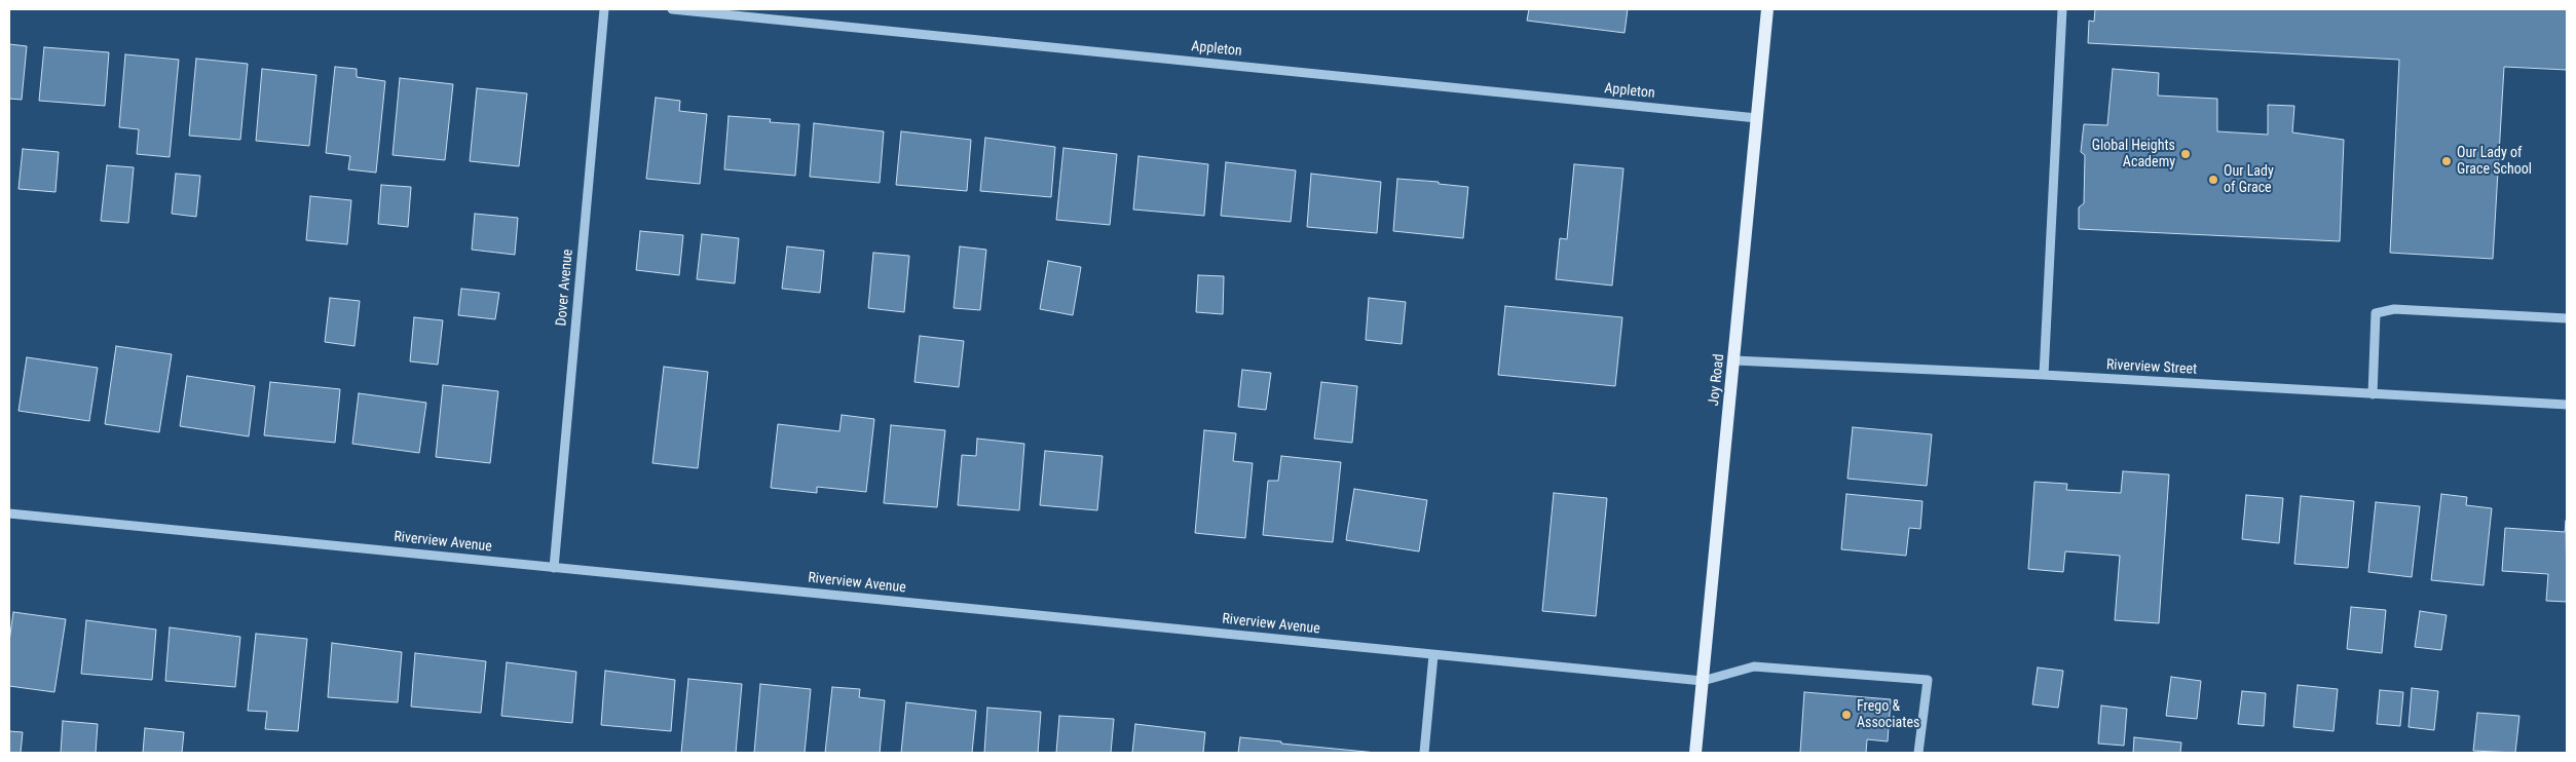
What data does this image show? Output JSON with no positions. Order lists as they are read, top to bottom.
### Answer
{
  "streets": {
    "main road": ["Joy Road"],
    "street": [
      "Appleton",
      "Dover Avenue",
      "Riverview Street",
      "Riverview Avenue"
    ]
  },
  "crossings": [
    ["Appleton", "Joy Road"],
    ["Dover Avenue", "Riverview Avenue"],
    ["Riverview Street", "Joy Road"],
    ["Joy Road", "Riverview Avenue"]
  ],
  "places": [
    "Global Heights Academy",
    "Our Lady of Grace School",
    "Our Lady of Grace",
    "Frego & Associates"
  ]
}
